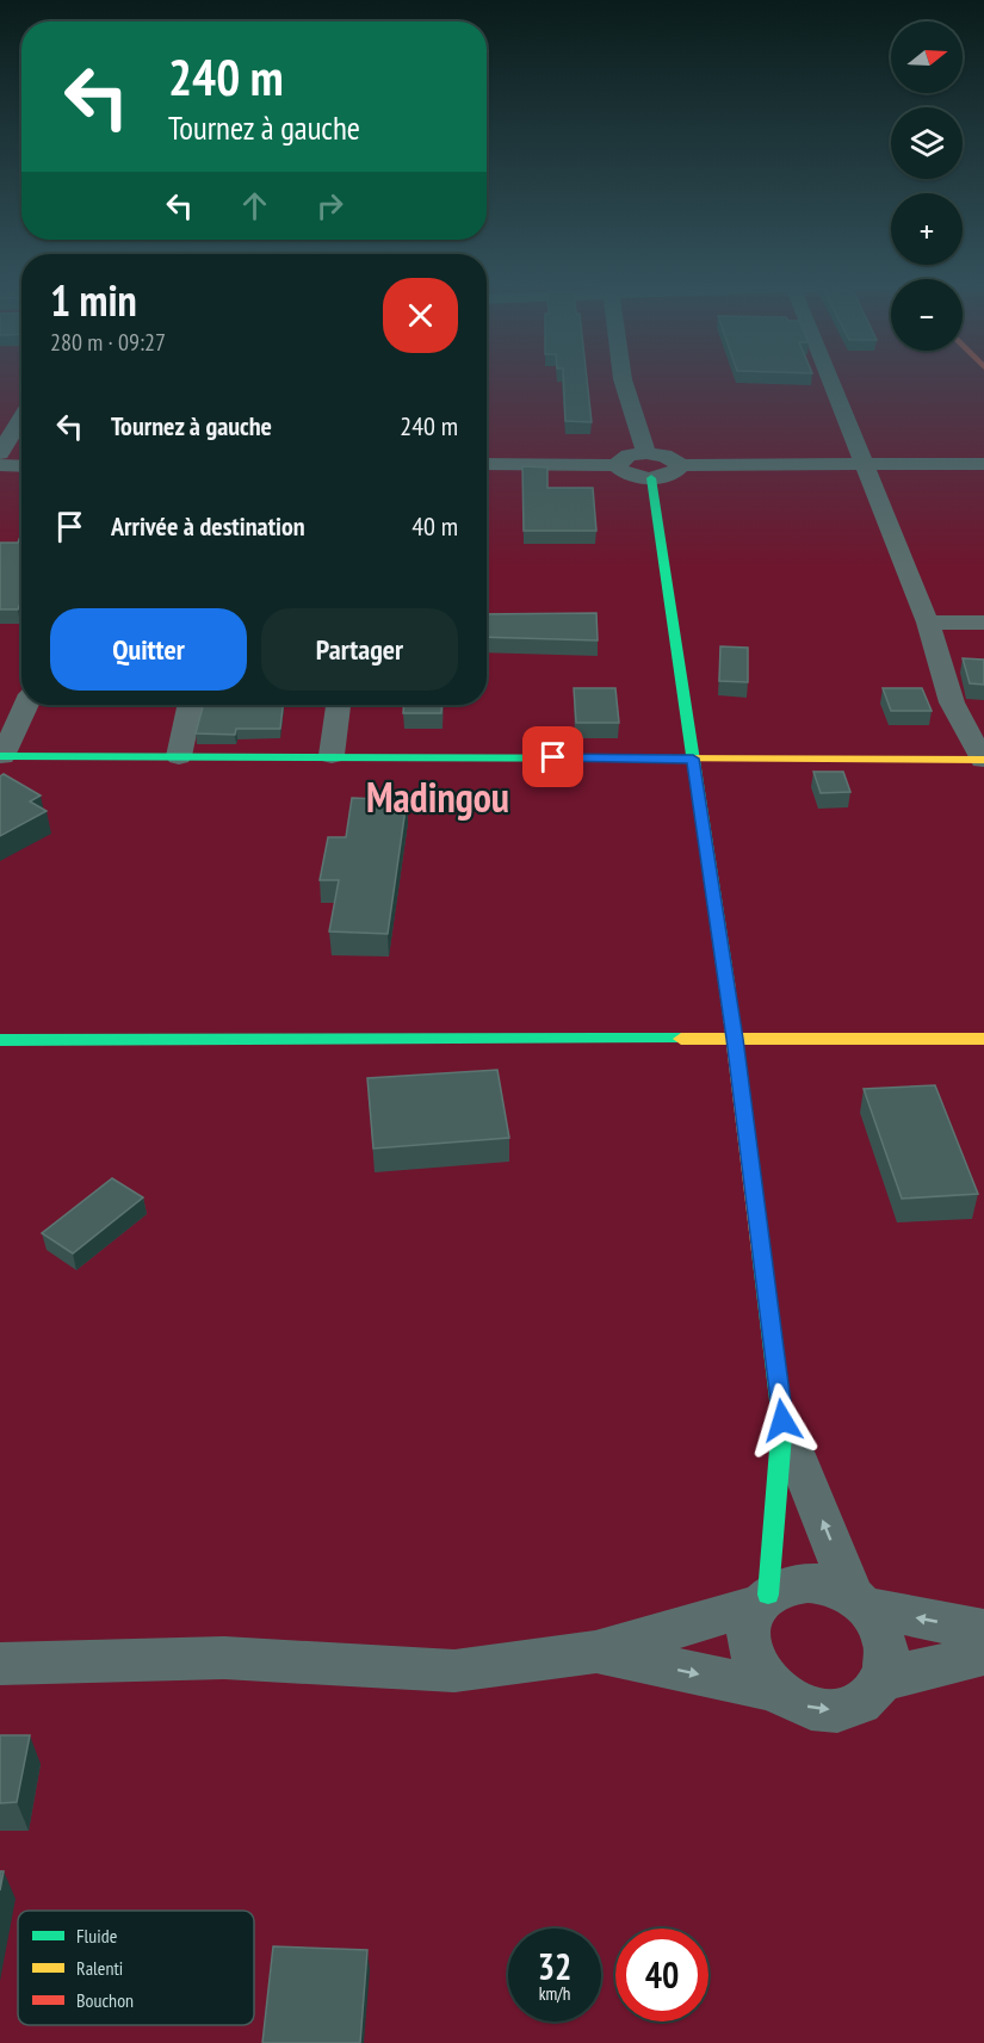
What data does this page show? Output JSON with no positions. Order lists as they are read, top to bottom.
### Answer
{
  "districts": ["Madingou"],
  "legend": ["Fluide", "Ralenti", "Bouchon"],
  "north": "right",
  "page": {
    "map_buttons": ["+", "−"],
    "turn": ["240 m", "Tournez à gauche"],
    "heading": ["1 min", "280 m · 09:27"],
    "list": [
      {
        "name": "Tournez à gauche",
        "value": "240 m"
      },
      {
        "name": "Arrivée à destination",
        "value": "40 m"
      }
    ],
    "buttons": ["Quitter", "Partager"],
    "speed": "32 km/h",
    "limit": "40"
  }
}
